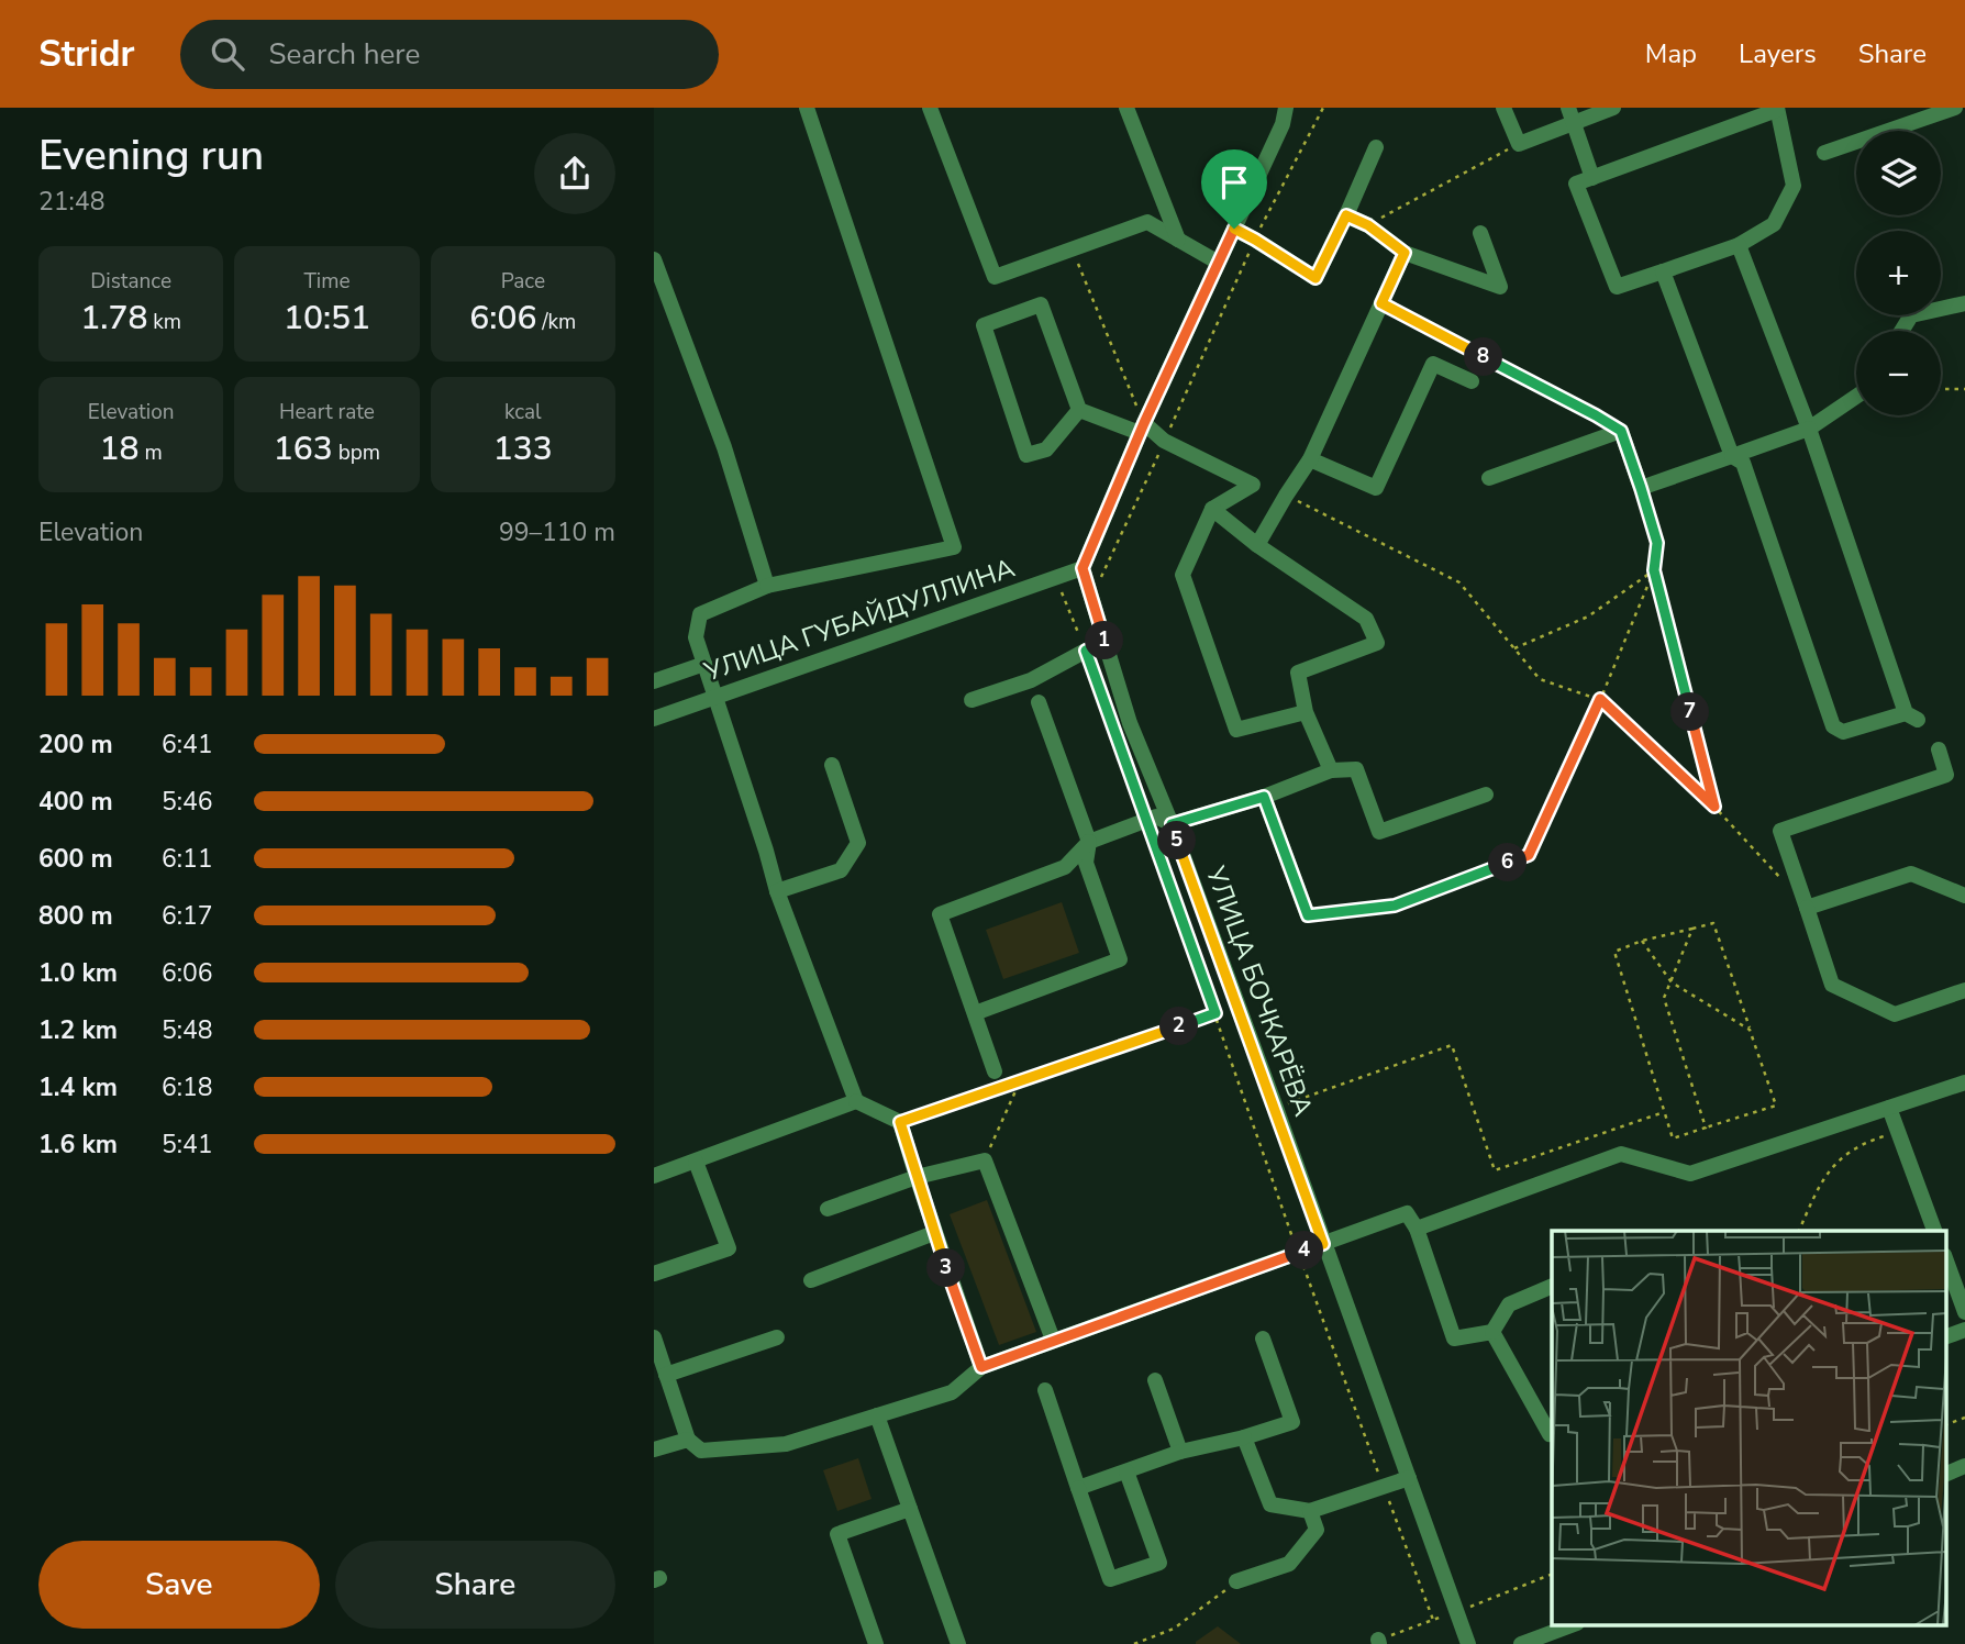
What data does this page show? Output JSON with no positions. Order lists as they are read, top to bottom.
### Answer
{
  "streets": {
    "street": ["УЛИЦА ГУБАЙДУЛЛИНА", "УЛИЦА БОЧКАРЁВА"]
  },
  "crossings": [
    ["УЛИЦА ГУБАЙДУЛЛИНА", "УЛИЦА БОЧКАРЁВА"]
  ],
  "page": {
    "header": "Stridr",
    "search": "Search here",
    "nav": ["Map", "Layers", "Share"],
    "heading": ["Evening run", "21:48"],
    "map_buttons": ["+", "−"],
    "stats": [
      ["Distance", "1.78 km"],
      ["Time", "10:51"],
      ["Pace", "6:06 /km"],
      ["Elevation", "18 m"],
      ["Heart rate", "163 bpm"],
      ["kcal", "133"]
    ],
    "pins": [
      "8",
      "1",
      "7",
      "5",
      "6",
      "2",
      "4",
      "3"
    ],
    "chart": ["Elevation", "99–110 m"],
    "list": [
      {
        "name": "200 m",
        "note": "6:41"
      },
      {
        "name": "400 m",
        "note": "5:46"
      },
      {
        "name": "600 m",
        "note": "6:11"
      },
      {
        "name": "800 m",
        "note": "6:17"
      },
      {
        "name": "1.0 km",
        "note": "6:06"
      },
      {
        "name": "1.2 km",
        "note": "5:48"
      },
      {
        "name": "1.4 km",
        "note": "6:18"
      },
      {
        "name": "1.6 km",
        "note": "5:41"
      }
    ],
    "buttons": ["Save", "Share"]
  }
}
